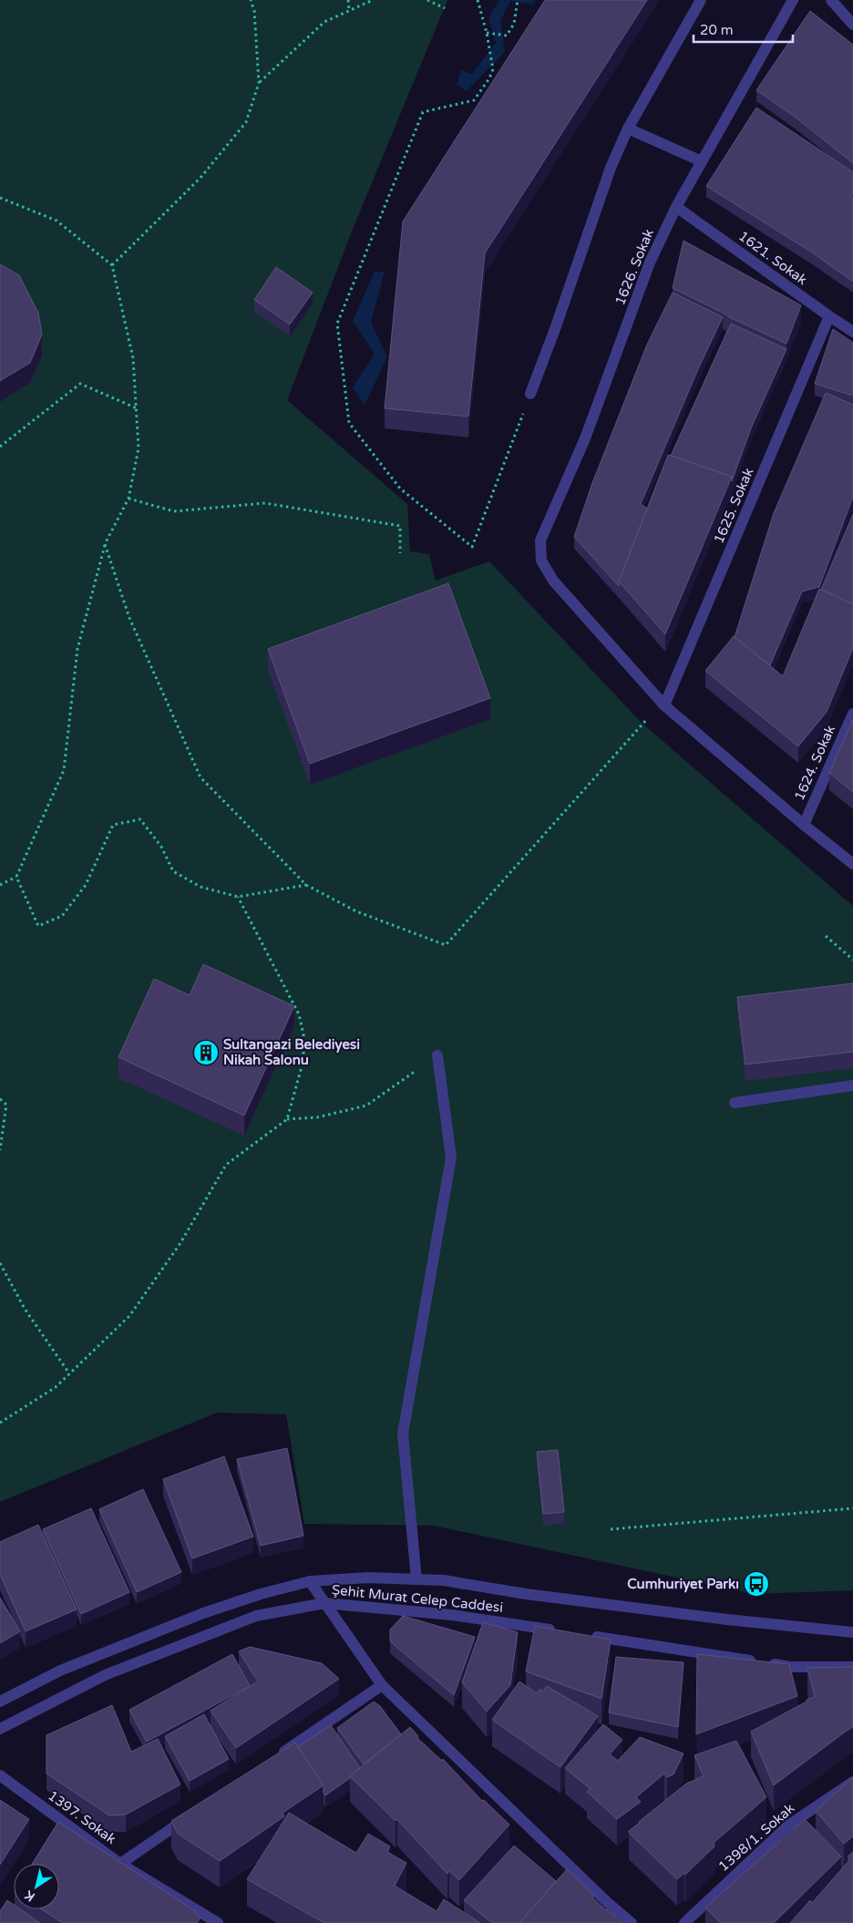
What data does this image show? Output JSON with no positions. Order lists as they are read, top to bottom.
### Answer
{
  "streets": {
    "street": [
      "1621. Sokak",
      "1626. Sokak",
      "1625. Sokak",
      "1624. Sokak",
      "Şehit Murat Celep Caddesi",
      "1397. Sokak",
      "1398/1. Sokak"
    ]
  },
  "crossings": [
    ["1621. Sokak", "1626. Sokak"],
    ["1621. Sokak", "1625. Sokak"],
    ["1626. Sokak", "1625. Sokak"]
  ],
  "places": {
    "building": ["Sultangazi Belediyesi Nikah Salonu"],
    "bus stop": ["Cumhuriyet Parkı"]
  },
  "scale_bar": "20 m",
  "north": "bottom left"
}
